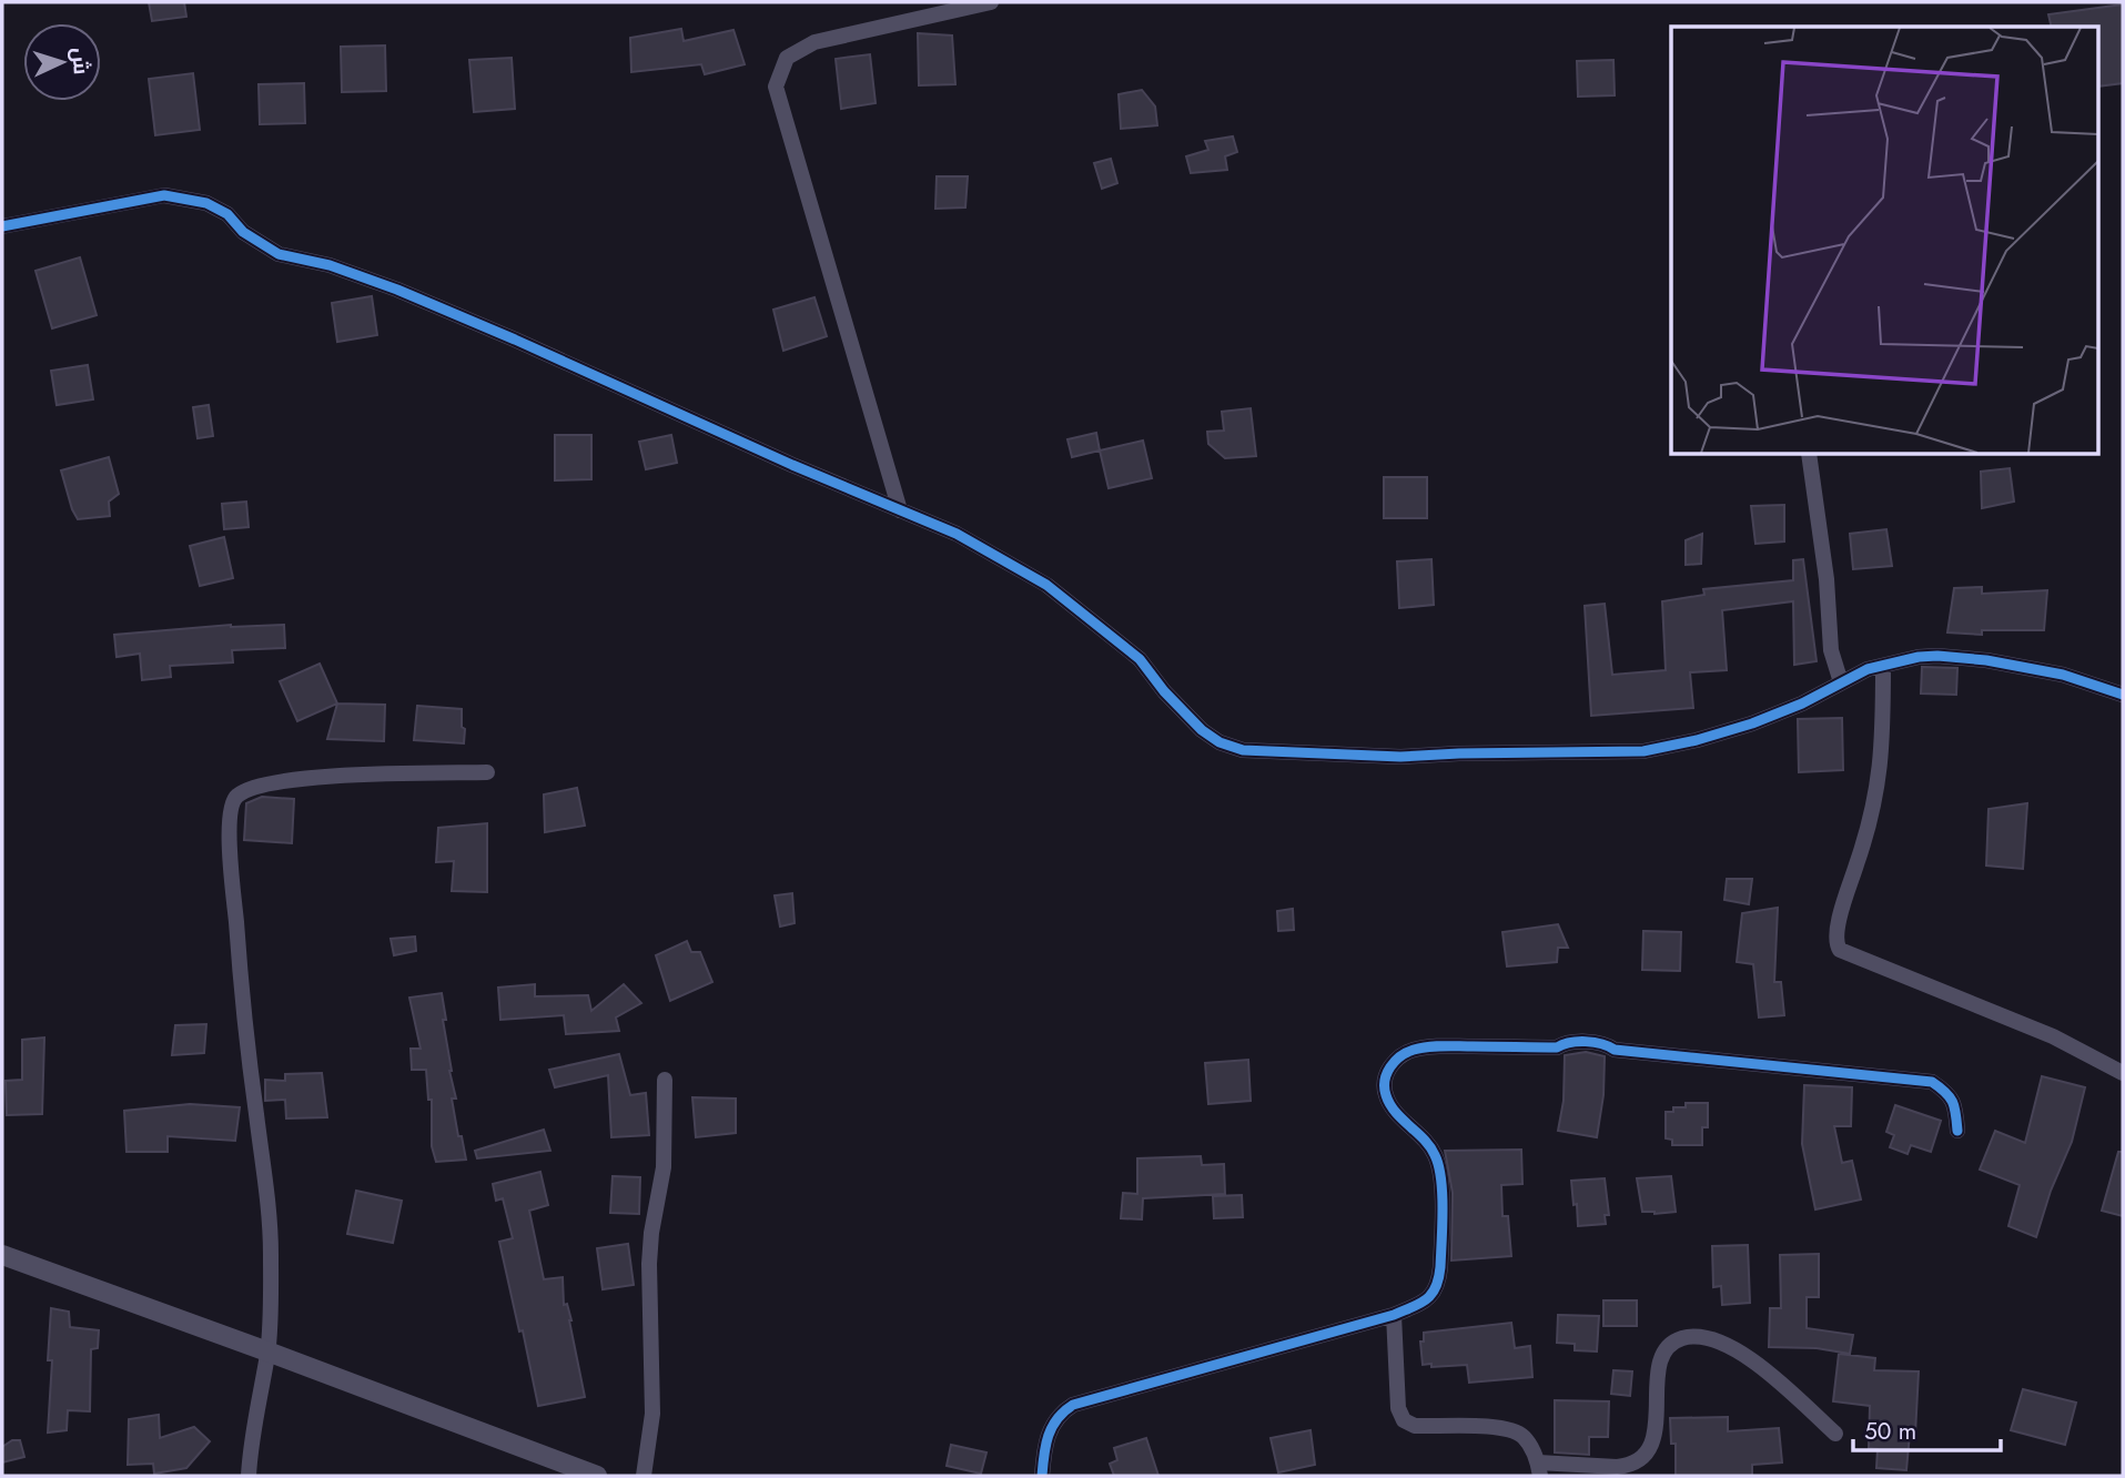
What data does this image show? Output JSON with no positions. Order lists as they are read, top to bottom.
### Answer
{
  "scale_bar": "50 m",
  "north": "right"
}
